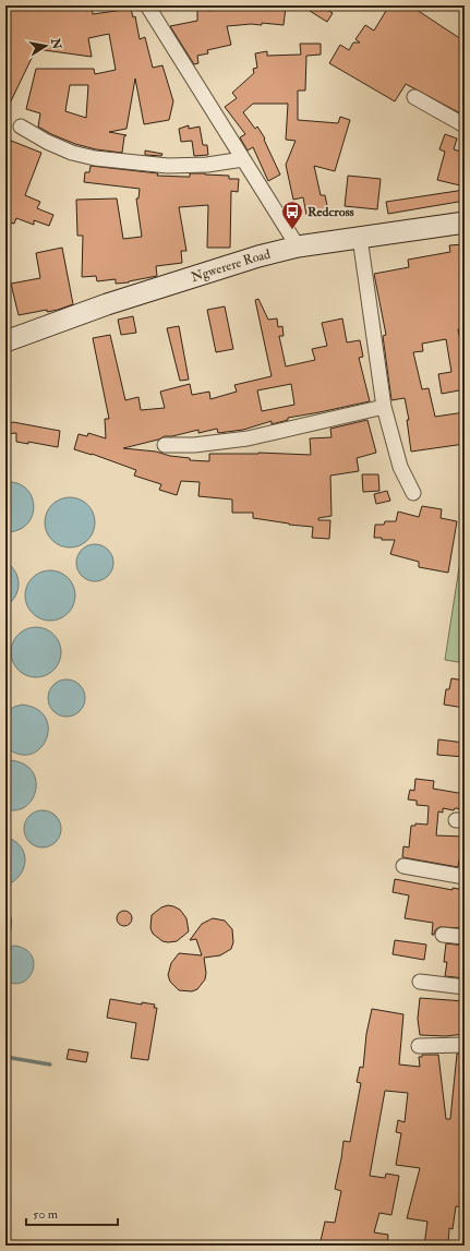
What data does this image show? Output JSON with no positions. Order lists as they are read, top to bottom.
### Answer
{
  "streets": {
    "street": ["Ngwerere Road"]
  },
  "places": {
    "bus stop": ["Redcross"]
  },
  "scale_bar": "50 m",
  "north": "right"
}
